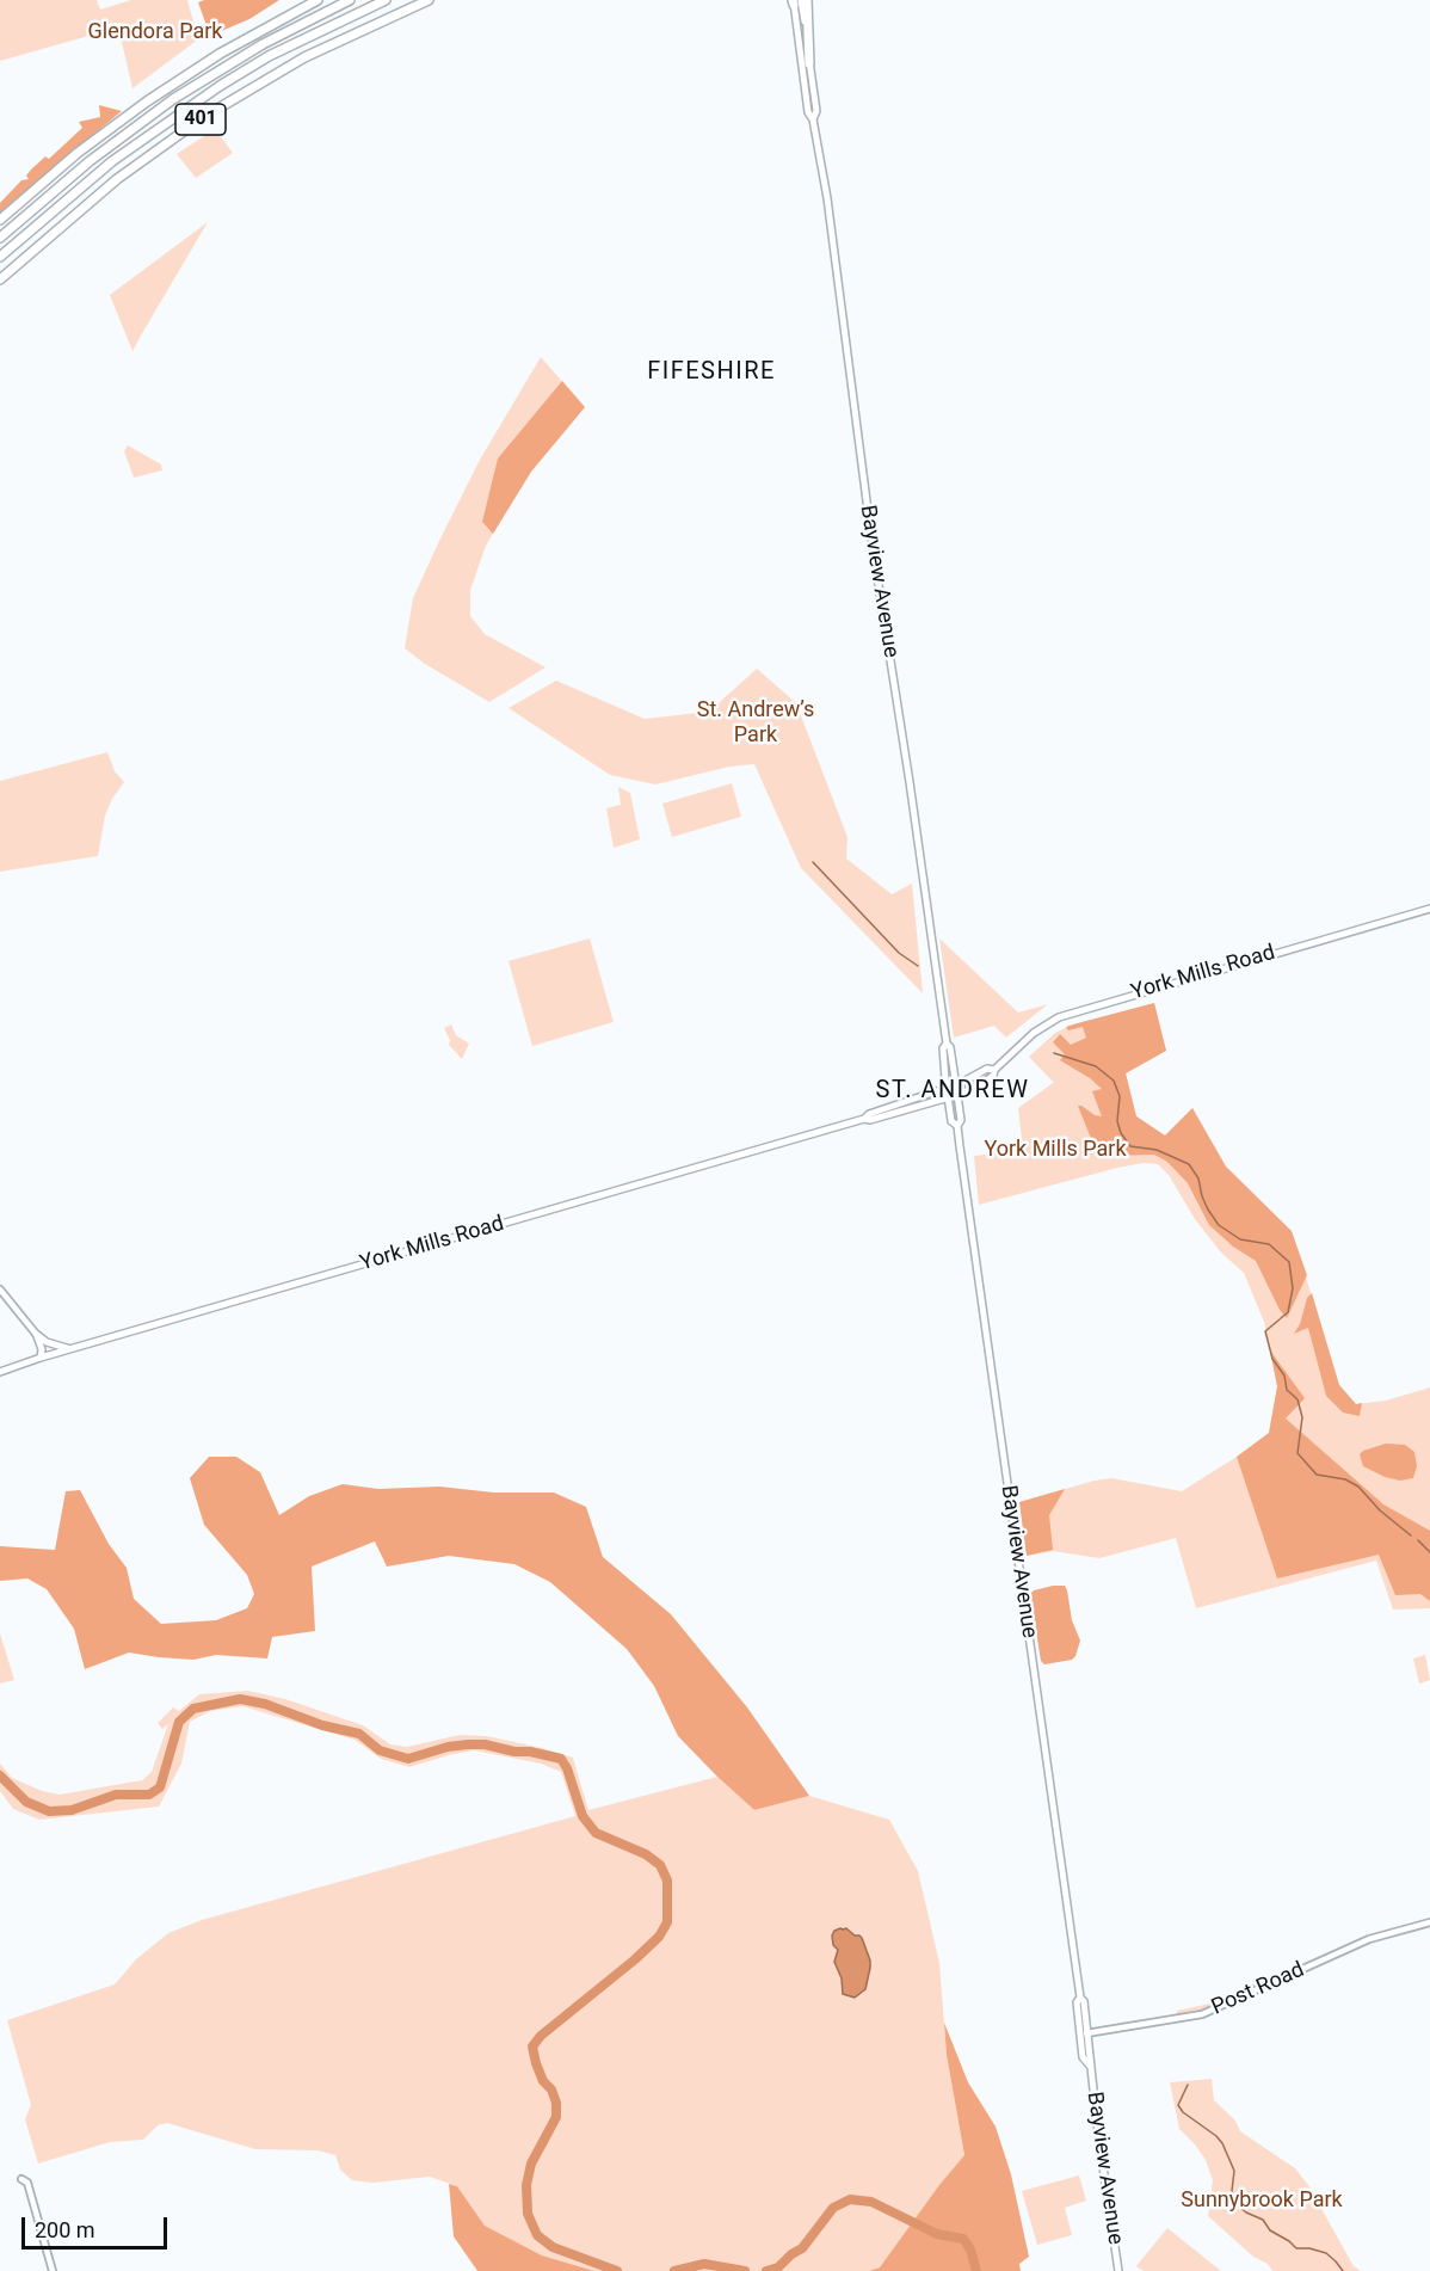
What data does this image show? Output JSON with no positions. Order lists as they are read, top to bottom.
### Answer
{
  "streets": {
    "highway": ["401"],
    "main road": ["Bayview Avenue", "York Mills Road"],
    "street": ["Post Road"]
  },
  "crossings": [
    ["Bayview Avenue", "York Mills Road"],
    ["Bayview Avenue", "Post Road"]
  ],
  "districts": ["FIFESHIRE", "ST. ANDREW"],
  "parks": [
    "Glendora Park",
    "St. Andrew’s Park",
    "York Mills Park",
    "Sunnybrook Park"
  ],
  "scale_bar": "200 m"
}
